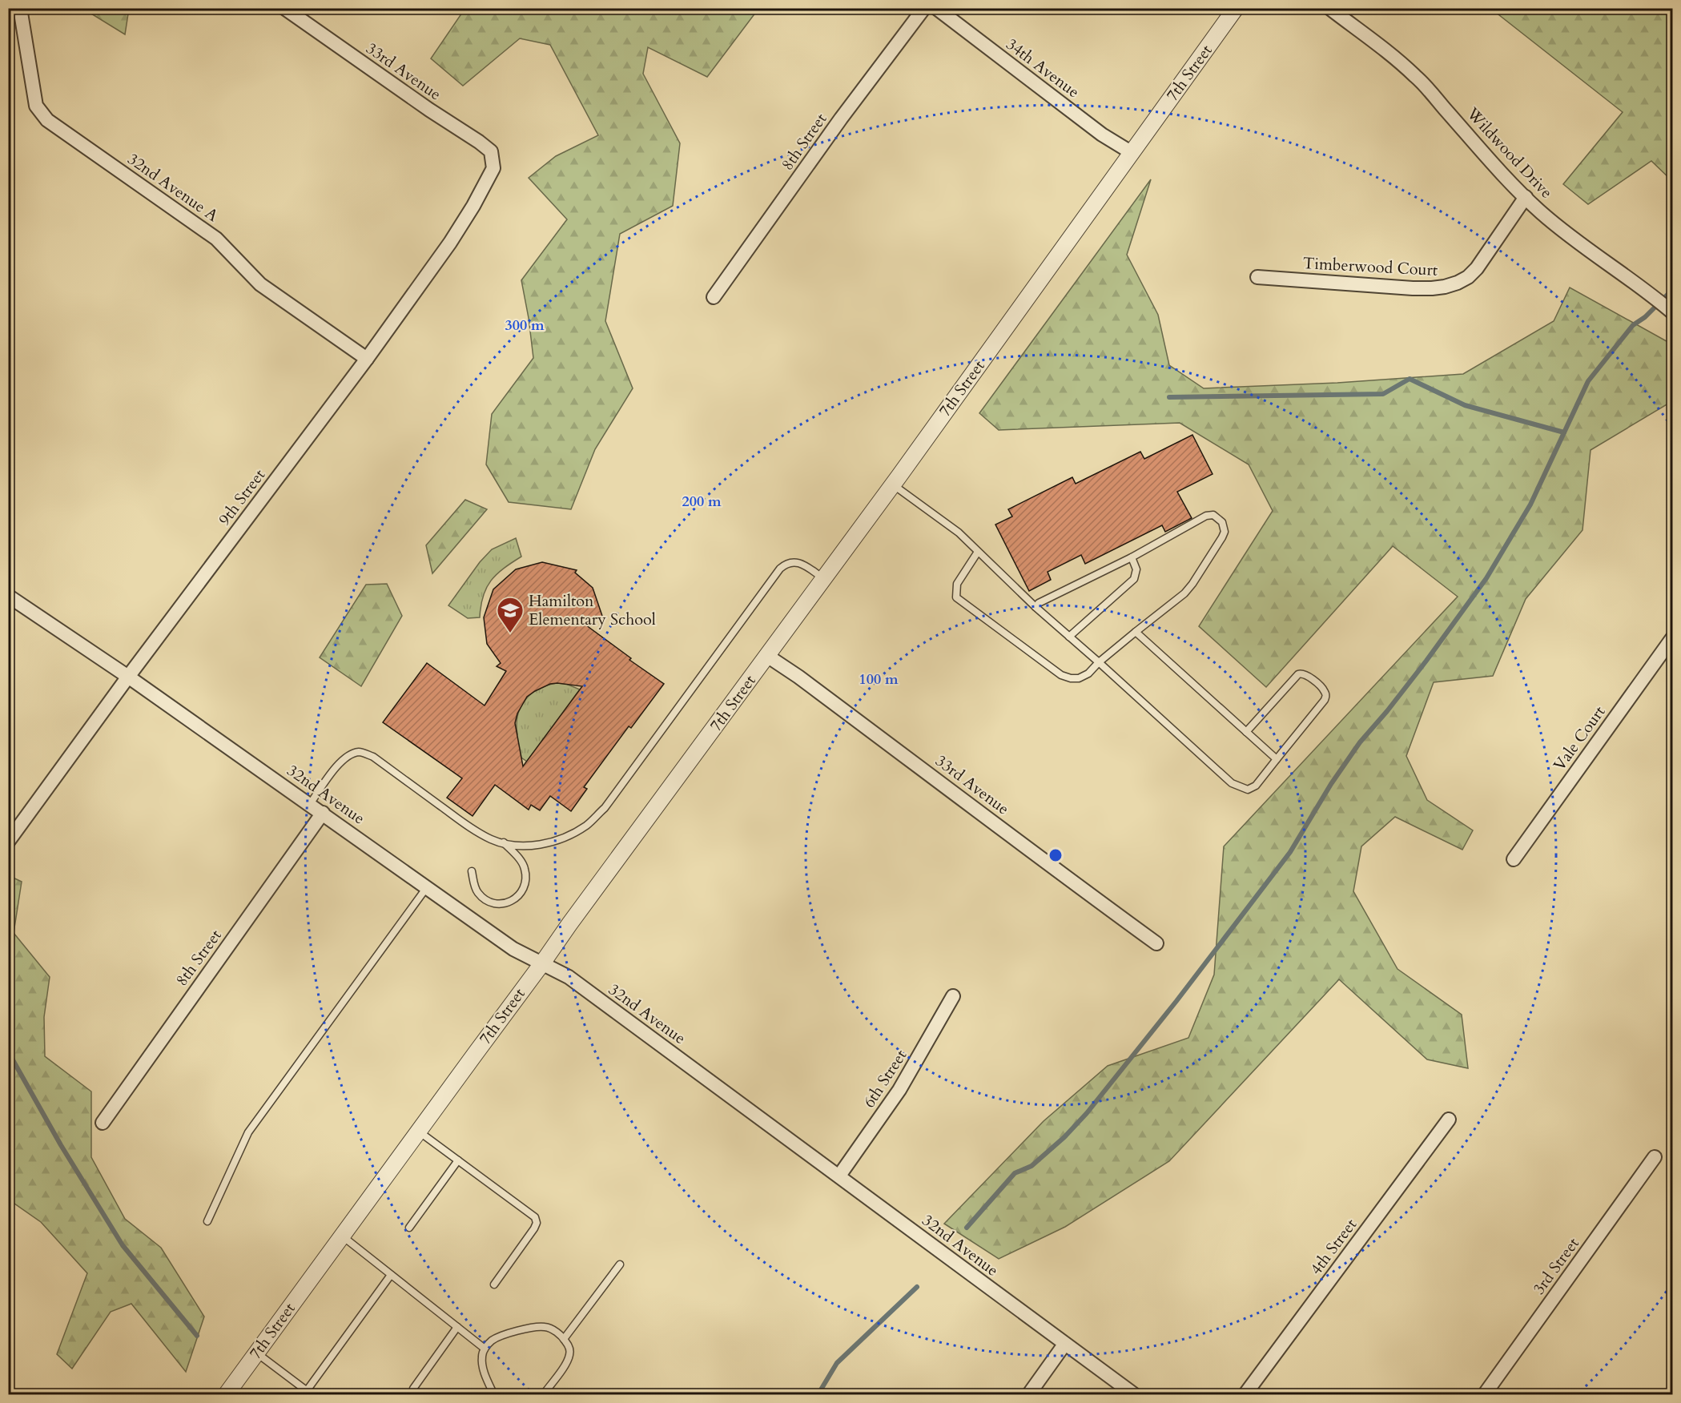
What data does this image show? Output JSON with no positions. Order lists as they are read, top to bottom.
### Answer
{
  "streets": {
    "street": [
      "34th Avenue",
      "33rd Avenue",
      "7th Street",
      "8th Street",
      "Wildwood Drive",
      "32nd Avenue A",
      "Timberwood Court",
      "9th Street",
      "Vale Court",
      "32nd Avenue",
      "6th Street",
      "4th Street",
      "3rd Street"
    ]
  },
  "crossings": [
    ["34th Avenue", "7th Street"],
    ["33rd Avenue", "7th Street"],
    ["33rd Avenue", "9th Street"],
    ["7th Street", "32nd Avenue"],
    ["8th Street", "32nd Avenue"],
    ["Wildwood Drive", "Timberwood Court"],
    ["32nd Avenue A", "9th Street"],
    ["9th Street", "32nd Avenue"],
    ["32nd Avenue", "6th Street"]
  ],
  "places": {
    "school or university": ["Hamilton Elementary School"]
  },
  "rings": ["300 m", "200 m", "100 m"]
}
